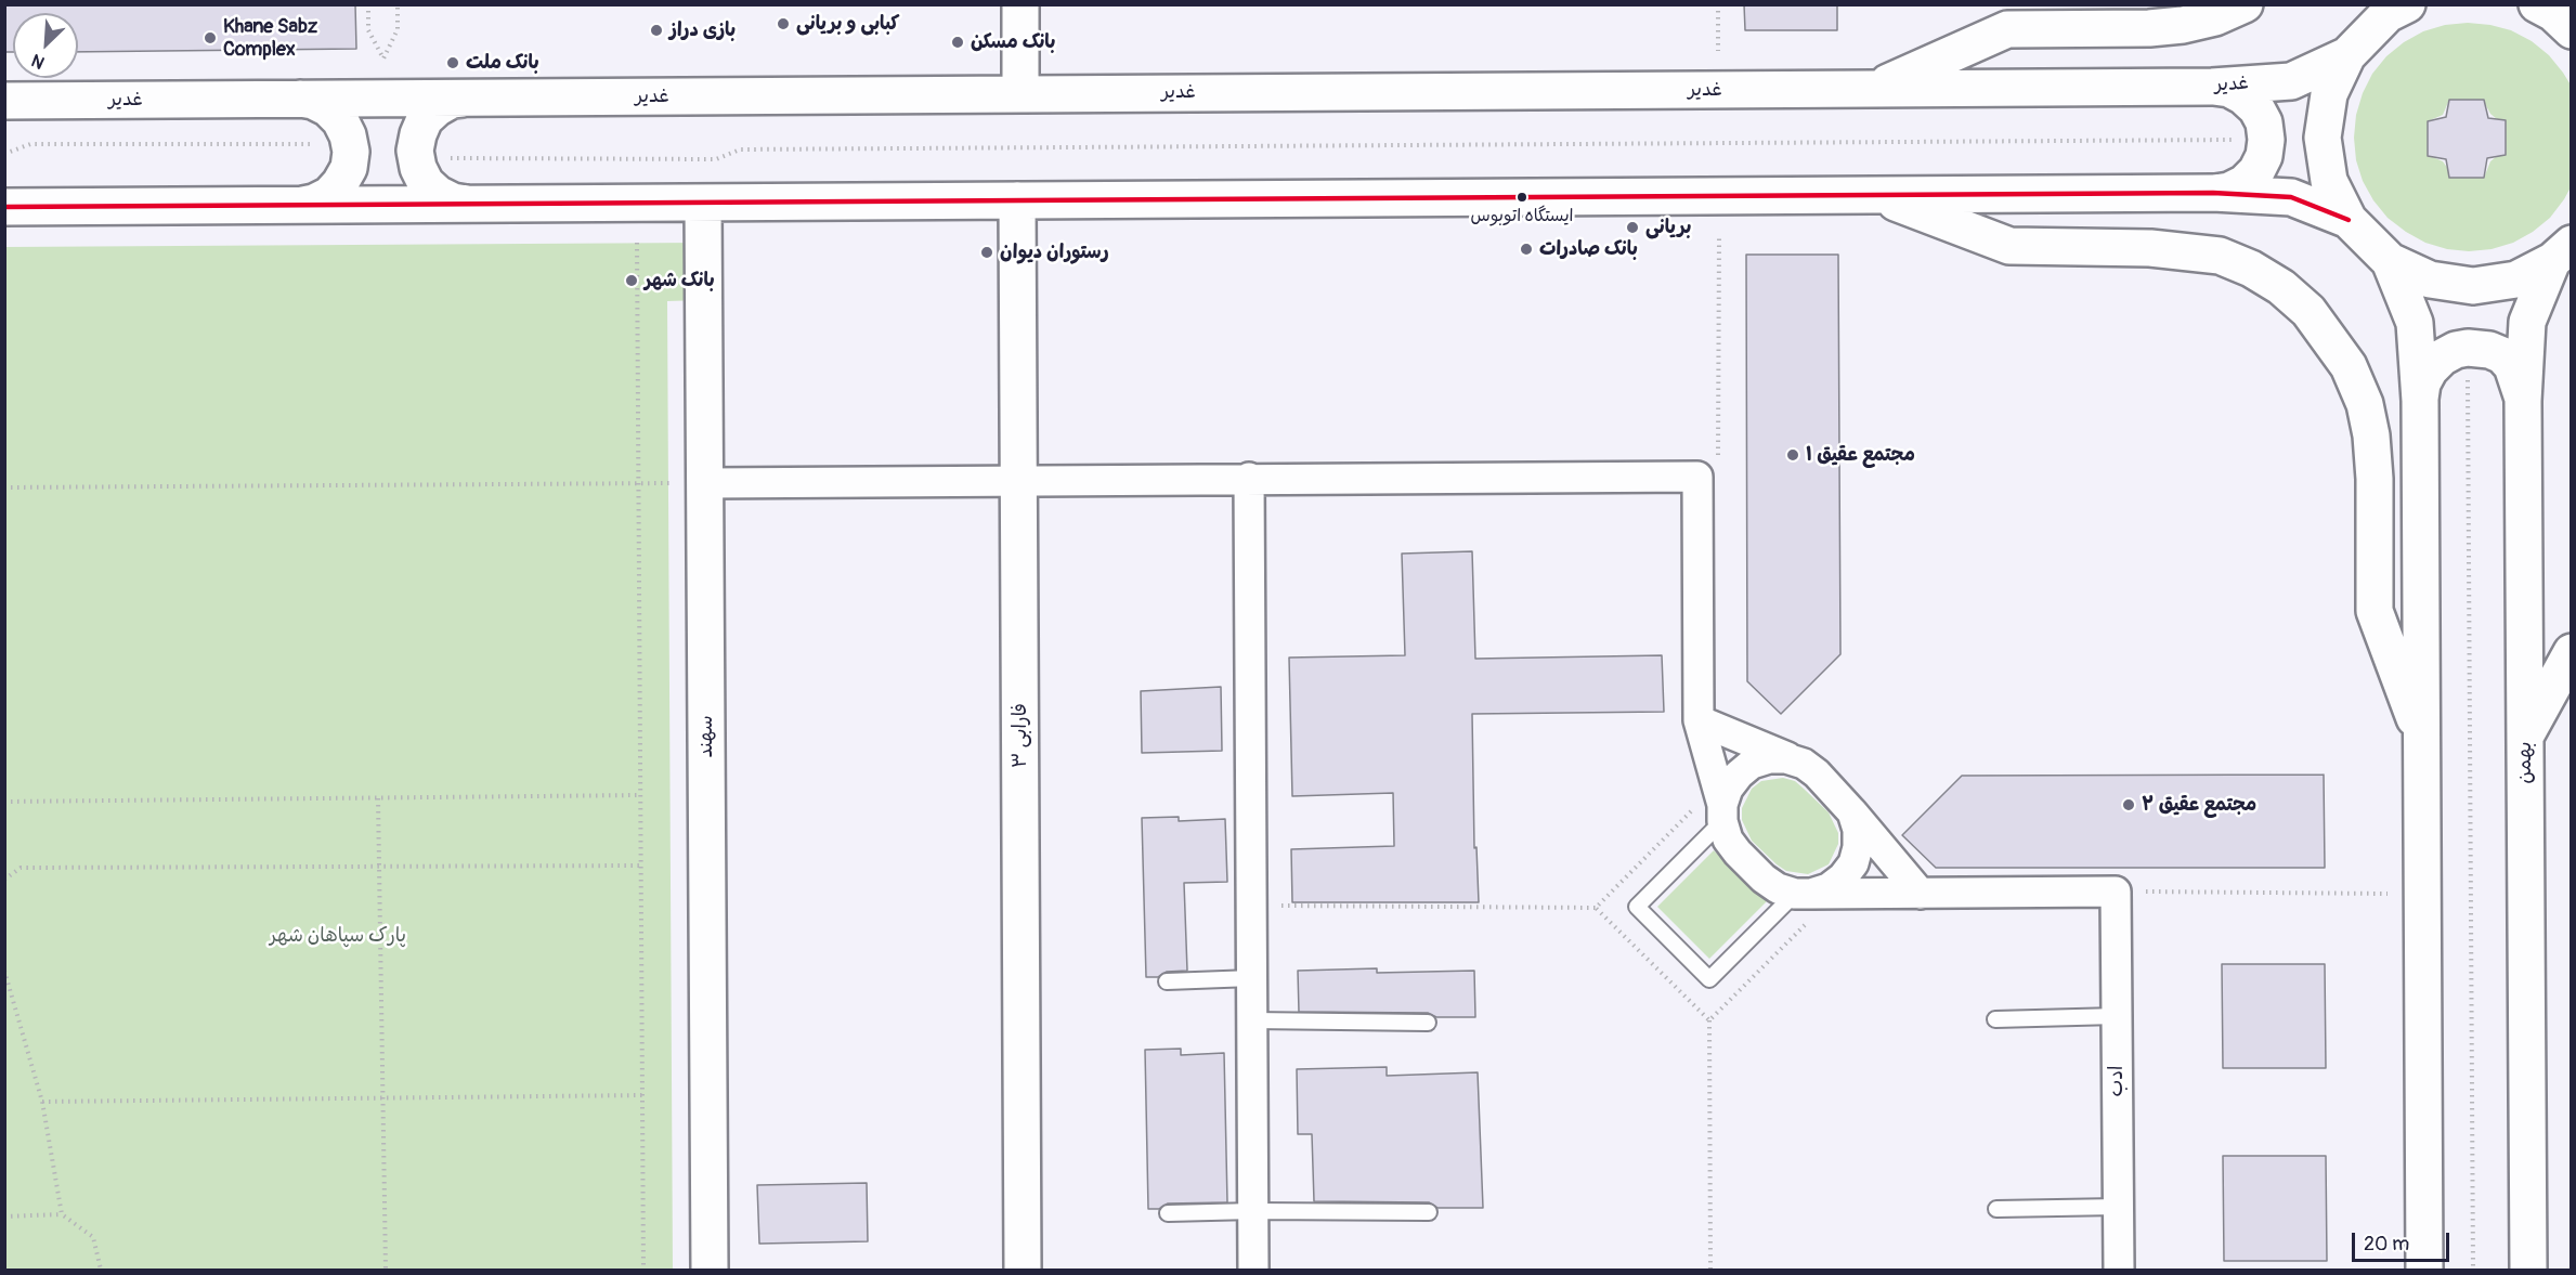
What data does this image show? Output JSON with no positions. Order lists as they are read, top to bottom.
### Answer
{
  "streets": {
    "main road": [
      "غدیر",
      "فارابی ۳",
      "سهند",
      "بهمن"
    ],
    "street": ["ادب"]
  },
  "parks": ["پارک سپاهان شهر"],
  "places": [
    "کبابی و بریانی",
    "بازی دراز",
    "Khane Sabz Complex",
    "بانک مسکن",
    "بانک ملت",
    "ایستگاه اتوبوس",
    "بریانی",
    "بانک صادرات",
    "رستوران دیوان",
    "بانک شهر",
    "مجتمع عقیق ۱",
    "مجتمع عقیق ۲"
  ],
  "scale_bar": "20 m",
  "north": "bottom left"
}
